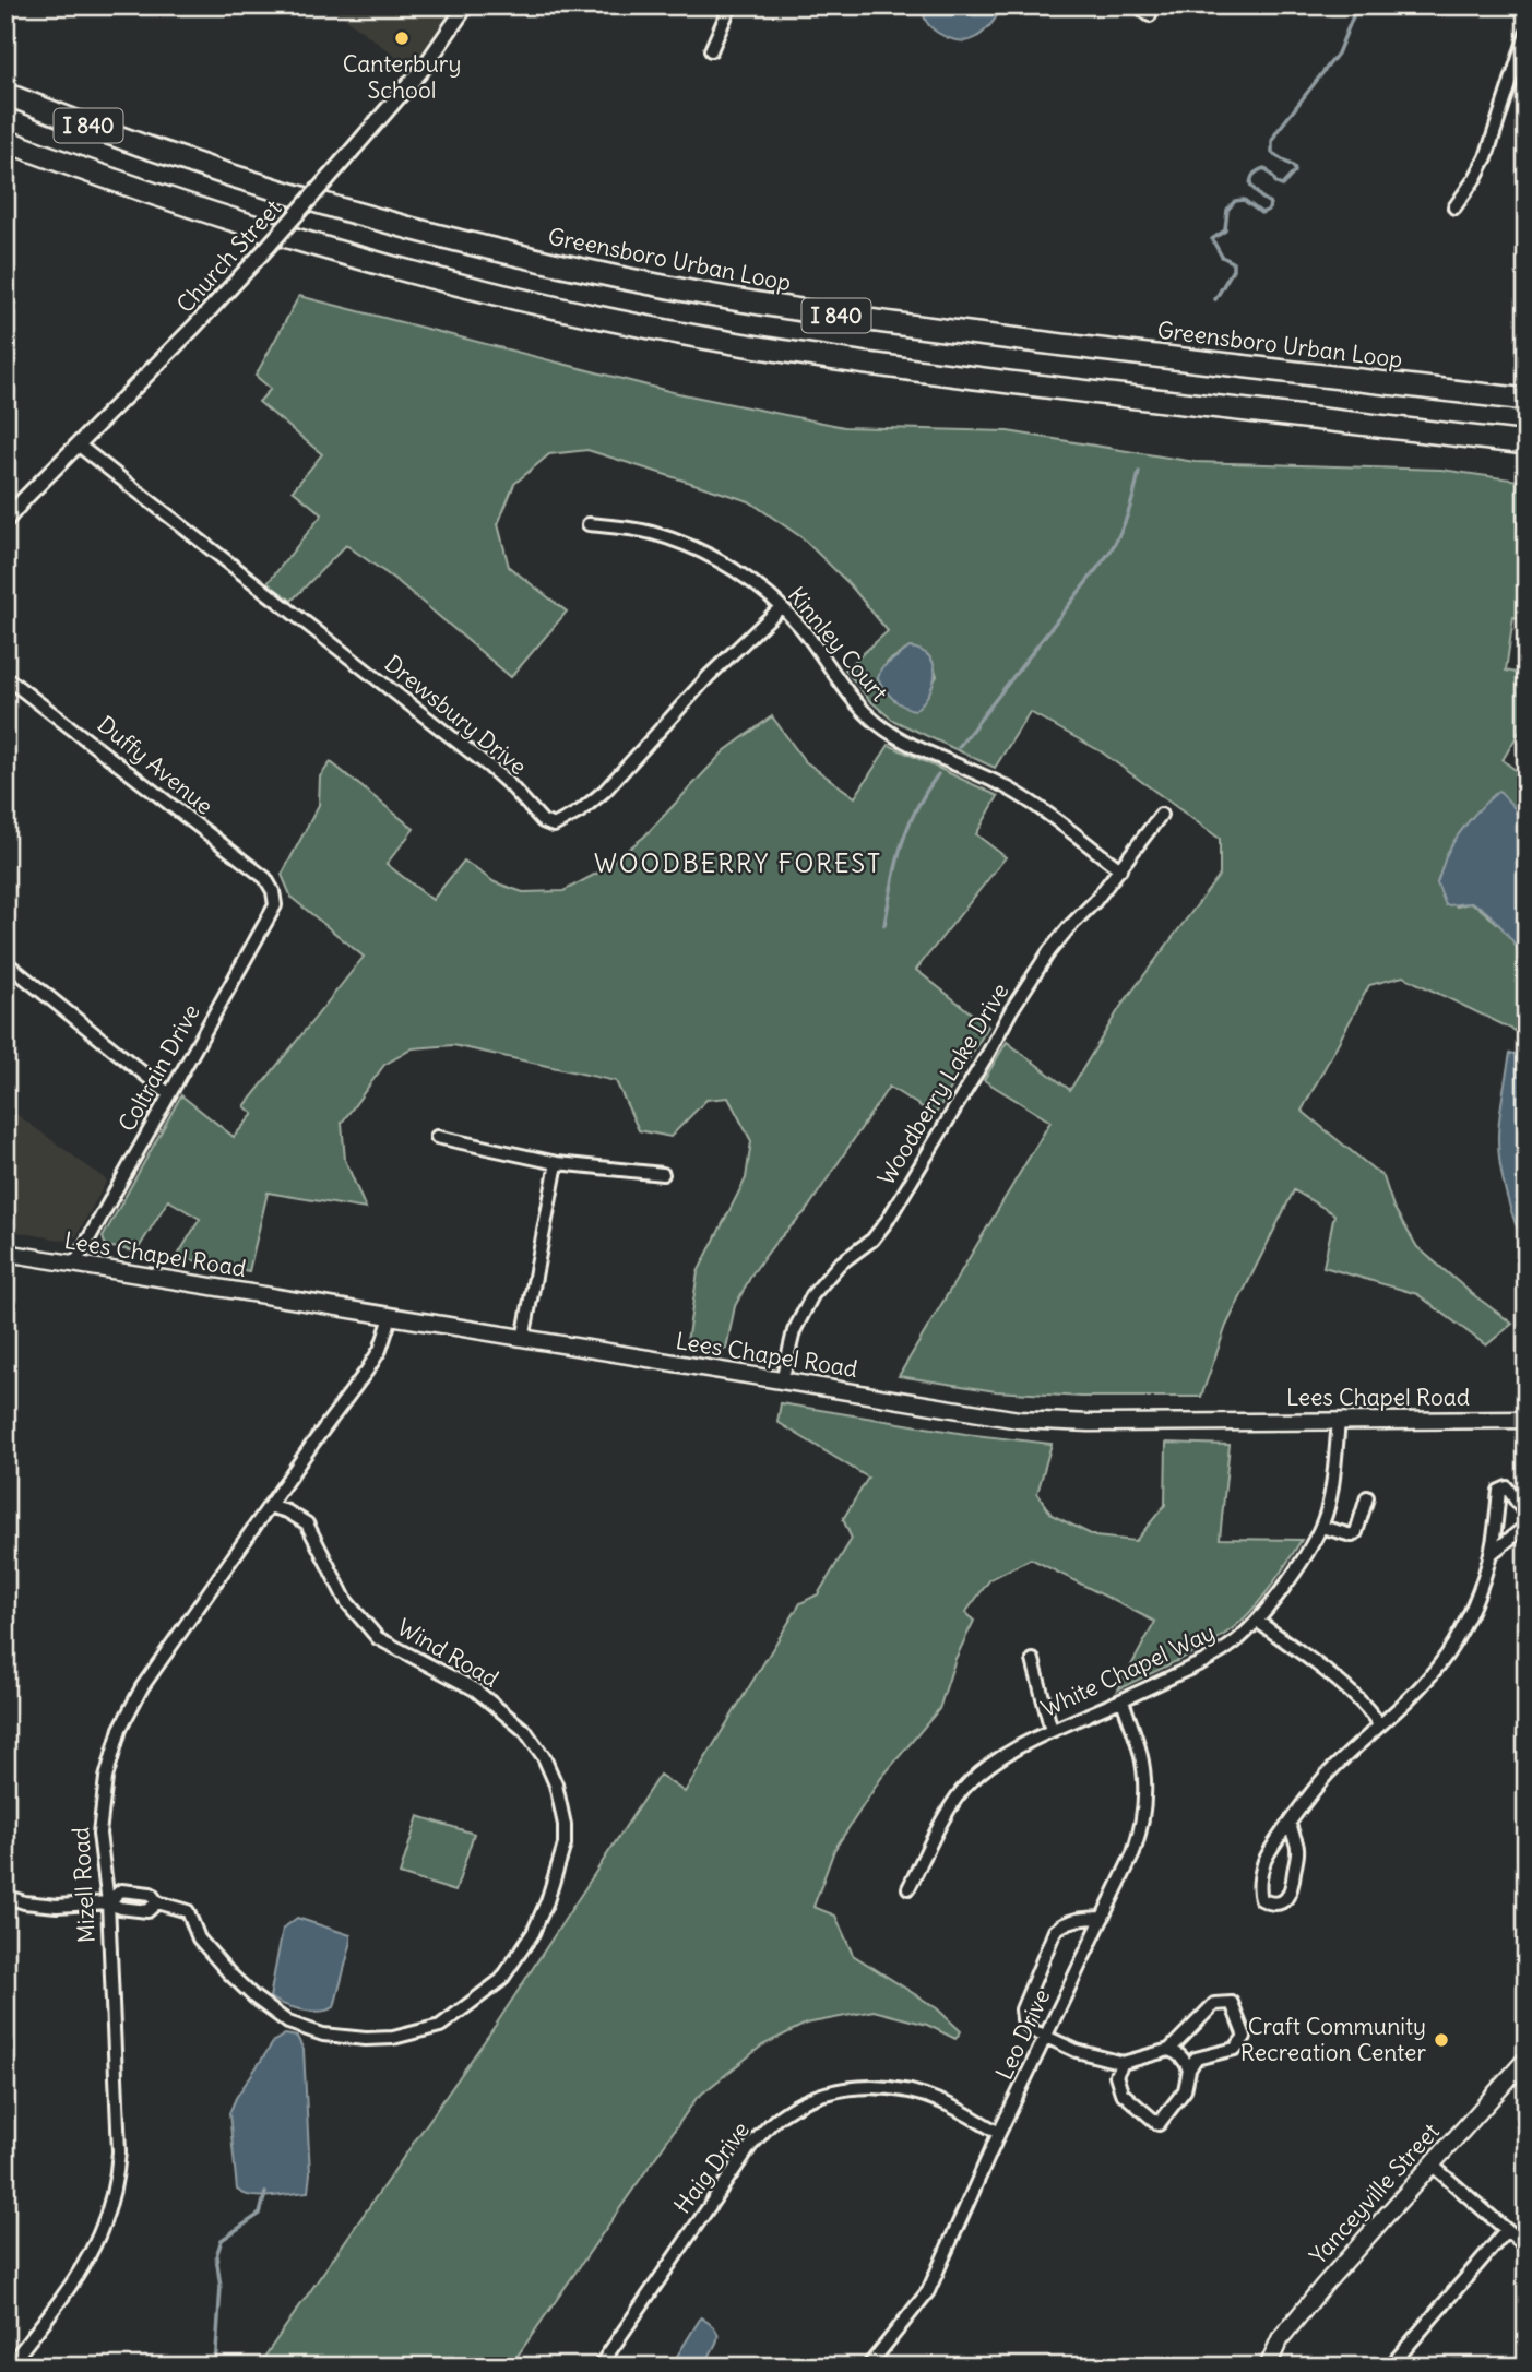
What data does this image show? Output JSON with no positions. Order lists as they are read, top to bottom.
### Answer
{
  "streets": {
    "highway": ["I 840", "Greensboro Urban Loop"],
    "main road": ["Lees Chapel Road", "Yanceyville Street"],
    "street": [
      "Church Street",
      "Kinnley Court",
      "Drewsbury Drive",
      "Duffy Avenue",
      "Coltrain Drive",
      "Woodberry Lake Drive",
      "Wind Road",
      "White Chapel Way",
      "Mizell Road",
      "Leo Drive",
      "Haig Drive"
    ]
  },
  "crossings": [
    ["Church Street", "Drewsbury Drive"],
    ["Kinnley Court", "Drewsbury Drive"],
    ["Kinnley Court", "Woodberry Lake Drive"],
    ["Duffy Avenue", "Coltrain Drive"],
    ["Coltrain Drive", "Lees Chapel Road"],
    ["Woodberry Lake Drive", "Lees Chapel Road"],
    ["Lees Chapel Road", "White Chapel Way"],
    ["Lees Chapel Road", "Mizell Road"],
    ["Wind Road", "Mizell Road"],
    ["White Chapel Way", "Leo Drive"],
    ["Leo Drive", "Haig Drive"]
  ],
  "districts": ["WOODBERRY FOREST"],
  "places": ["Canterbury School", "Craft Community Recreation Center"]
}
